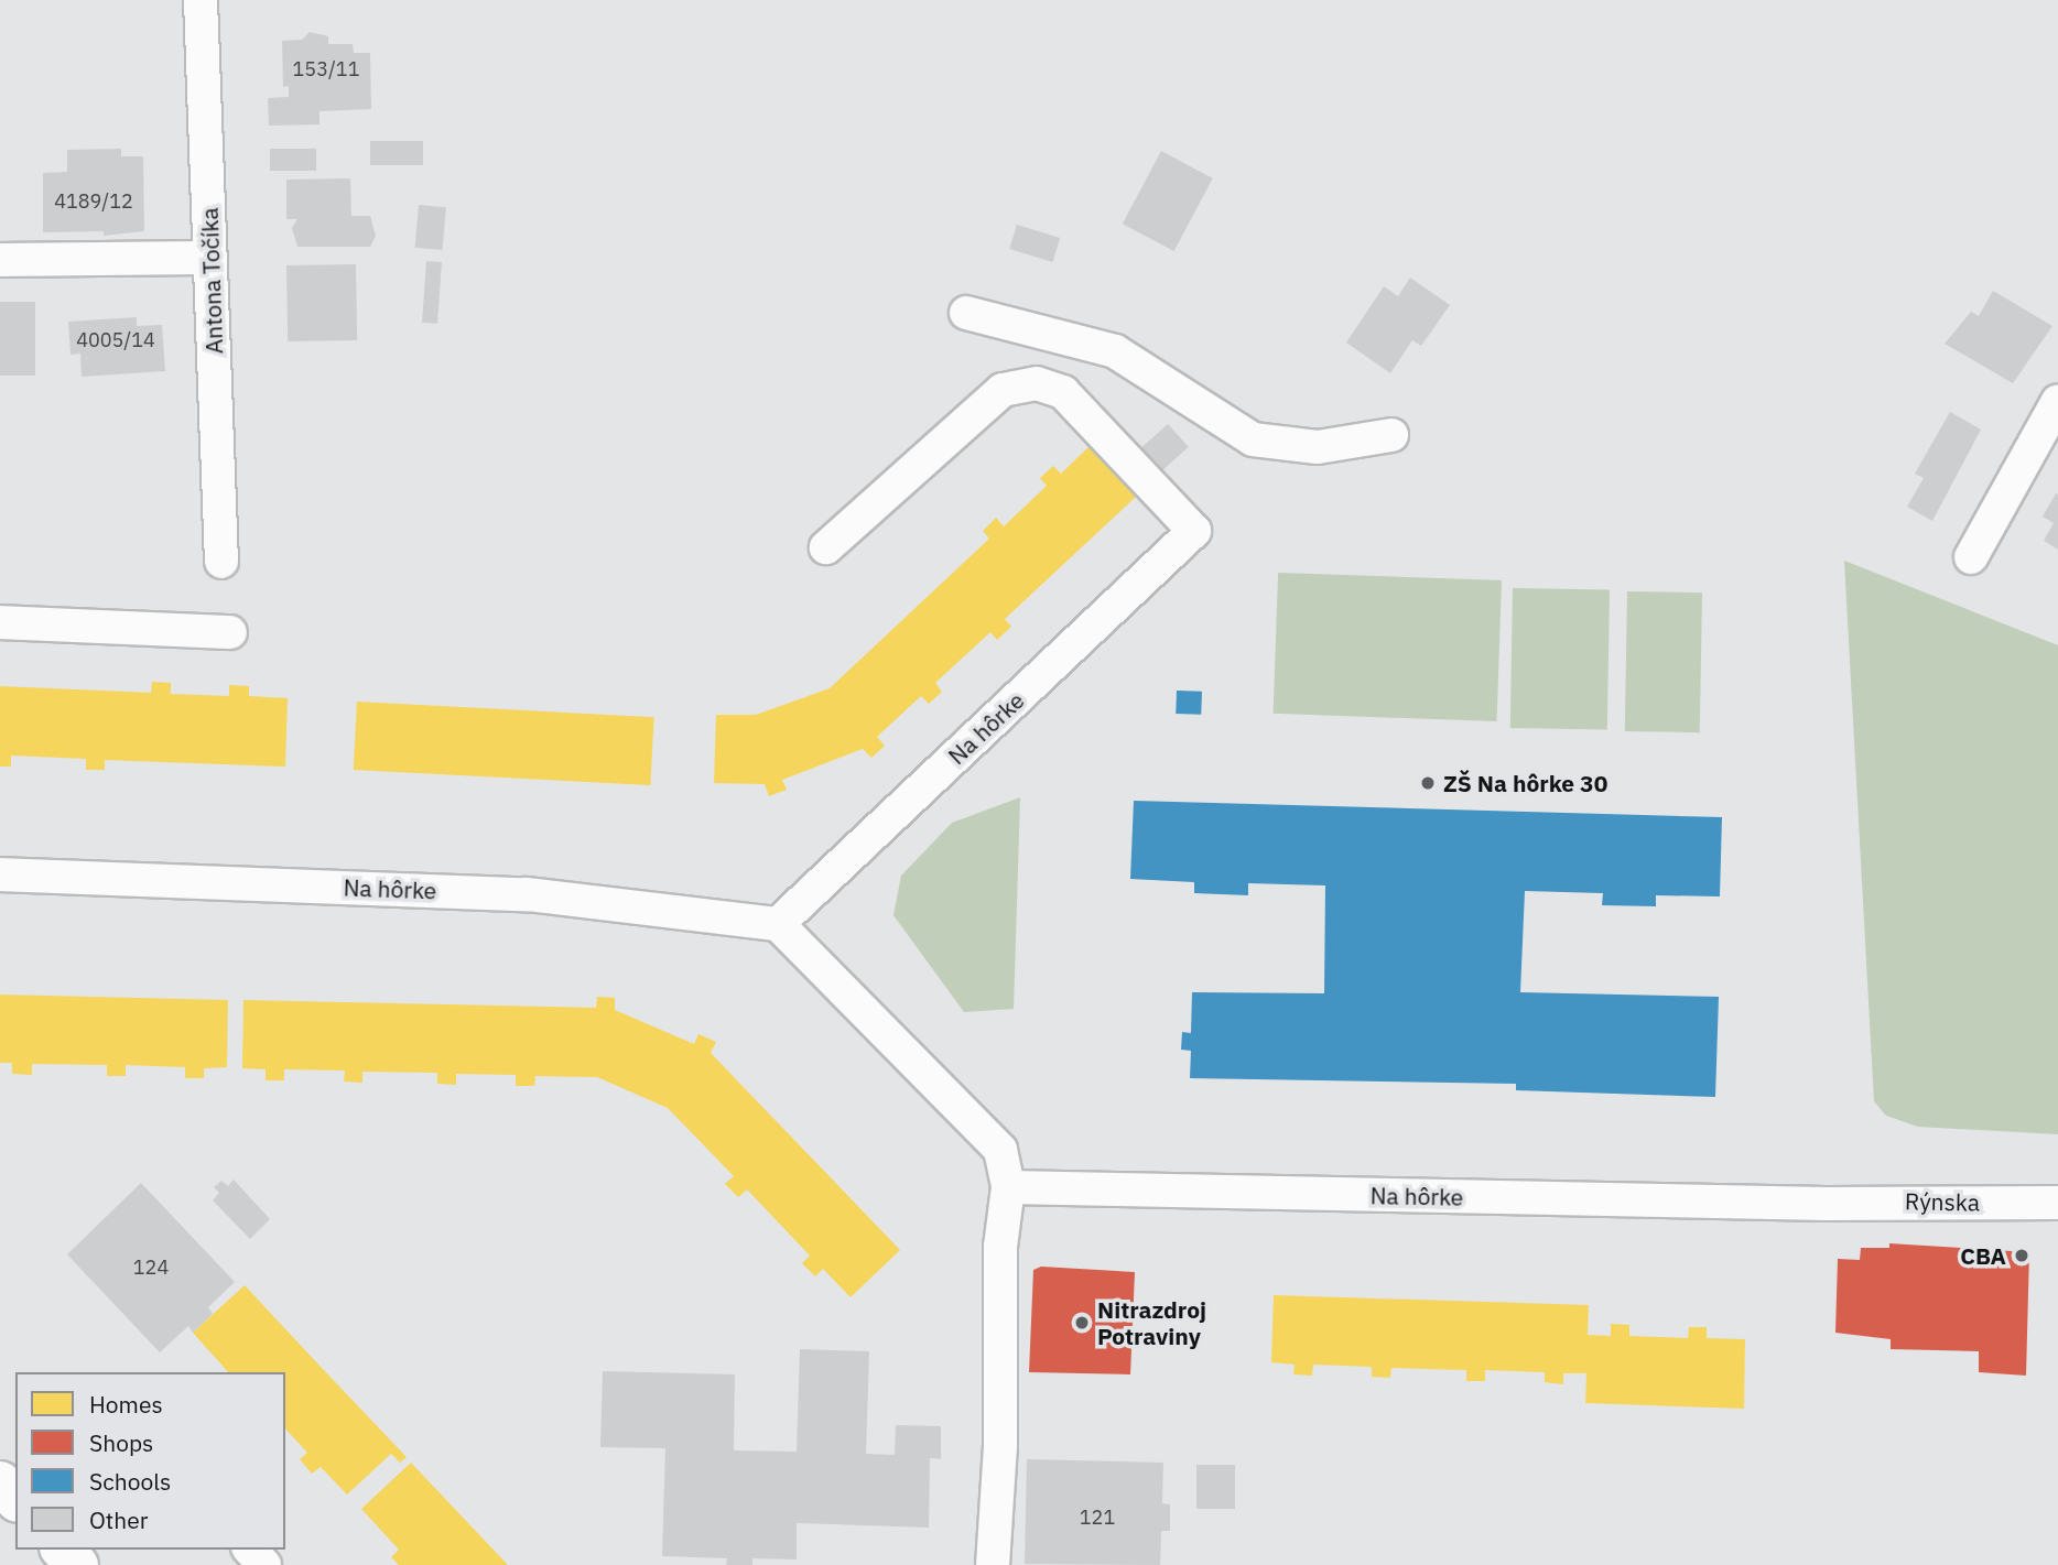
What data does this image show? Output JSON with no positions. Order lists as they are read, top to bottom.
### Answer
{
  "streets": {
    "street": ["Antona Točíka", "Na hôrke", "Rýnska"]
  },
  "crossings": [
    ["Na hôrke", "Rýnska"]
  ],
  "places": ["ZŠ Na hôrke 30", "CBA", "Nitrazdroj Potraviny"],
  "house_numbers": [
    "153/11",
    "4189/12",
    "4005/14",
    "124",
    "121"
  ],
  "legend": [
    "Homes",
    "Shops",
    "Schools",
    "Other"
  ]
}
